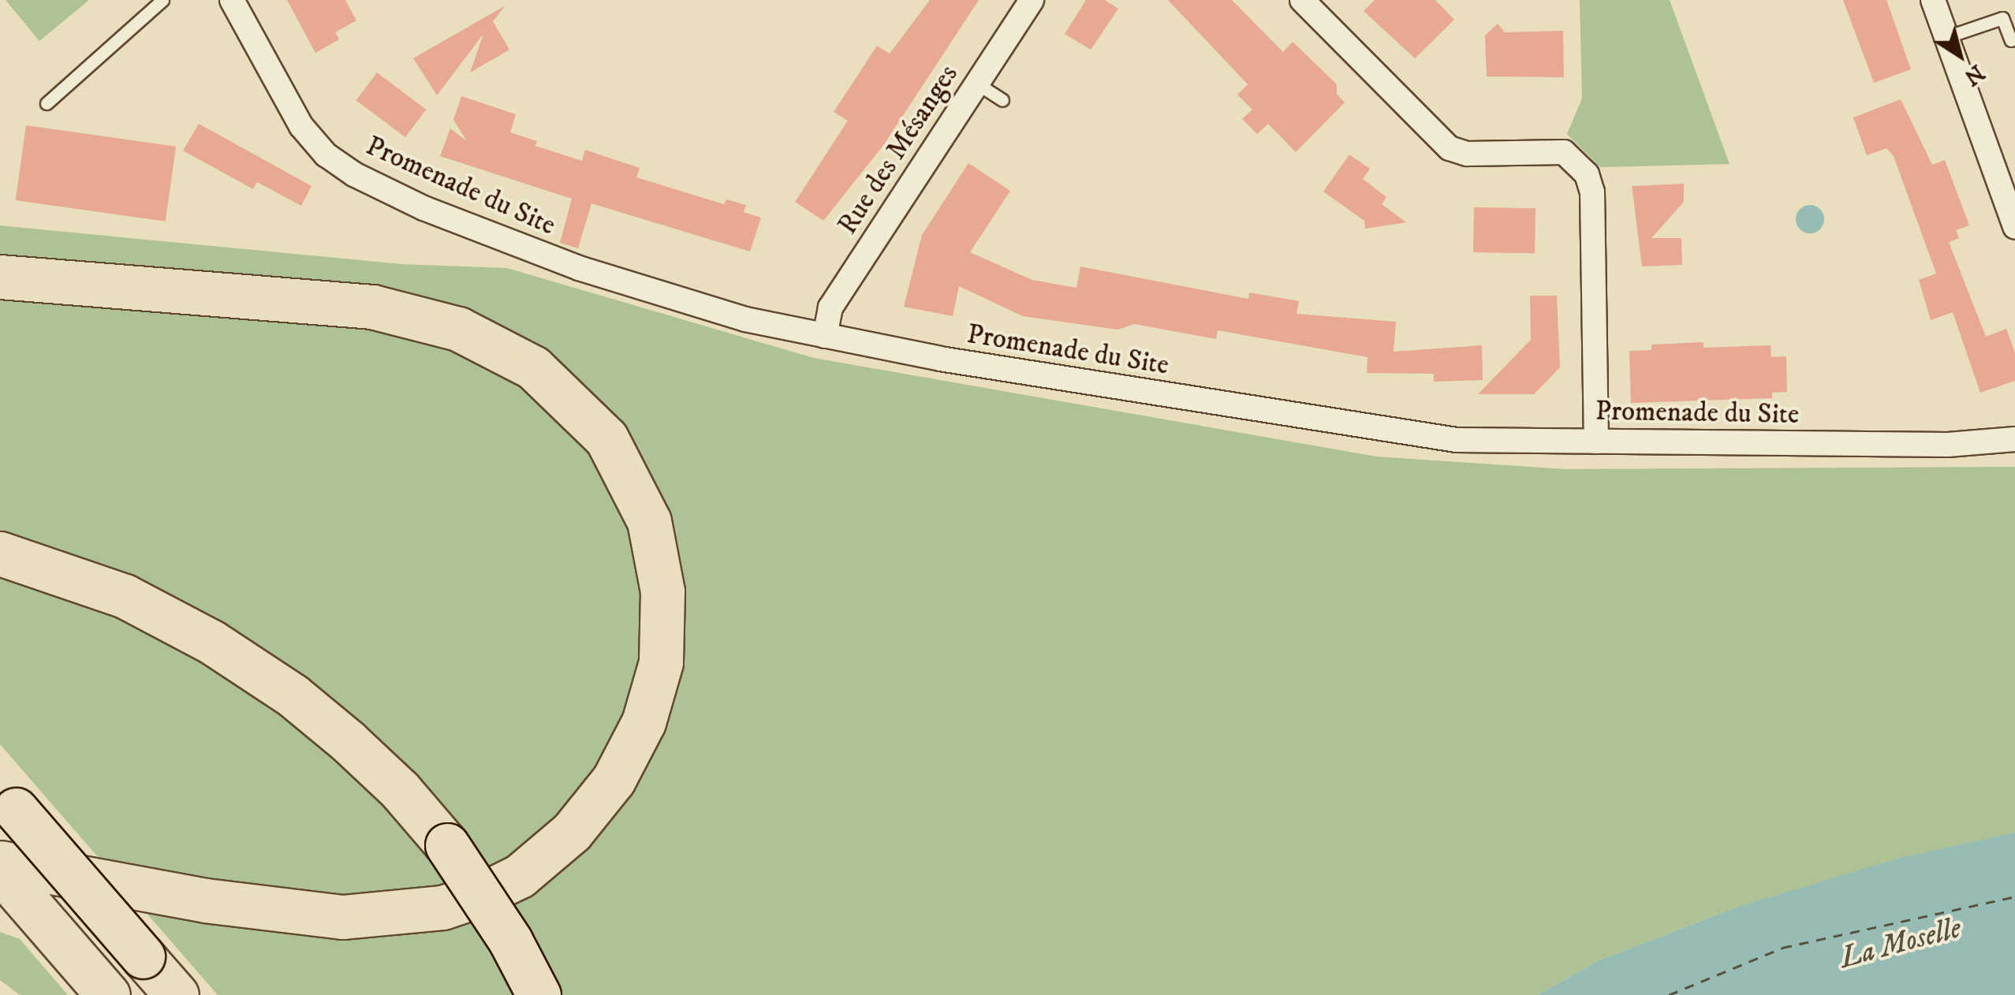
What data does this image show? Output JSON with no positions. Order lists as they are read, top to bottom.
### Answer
{
  "streets": {
    "street": ["Rue des Mésanges", "Promenade du Site"]
  },
  "crossings": [
    ["Rue des Mésanges", "Promenade du Site"]
  ],
  "water": ["La Moselle"],
  "north": "bottom right"
}
